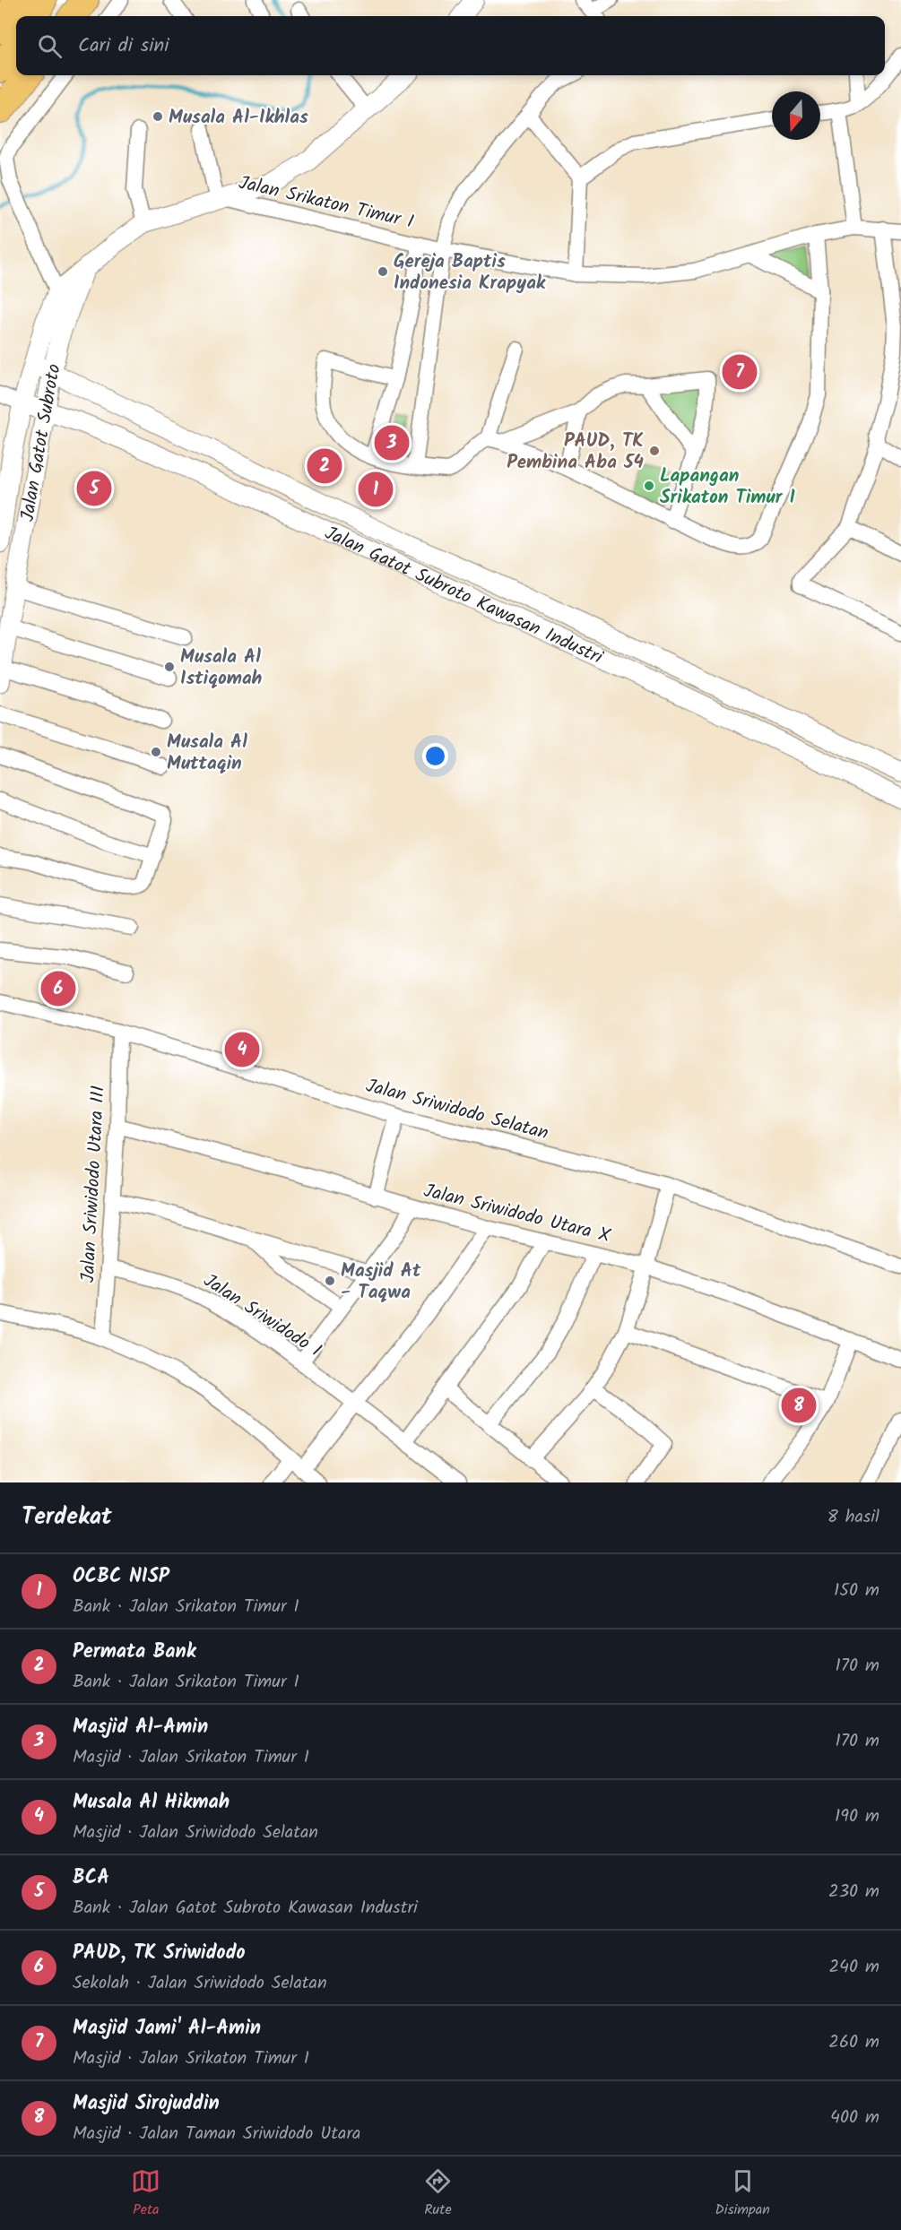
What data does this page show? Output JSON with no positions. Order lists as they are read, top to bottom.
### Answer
{
  "streets": {
    "street": [
      "Jalan Srikaton Timur I",
      "Jalan Gatot Subroto",
      "Jalan Gatot Subroto Kawasan Industri",
      "Jalan Sriwidodo Selatan",
      "Jalan Sriwidodo Utara III",
      "Jalan Sriwidodo Utara X",
      "Jalan Sriwidodo I"
    ]
  },
  "crossings": [
    ["Jalan Srikaton Timur I", "Jalan Gatot Subroto"],
    ["Jalan Gatot Subroto", "Jalan Gatot Subroto Kawasan Industri"],
    ["Jalan Sriwidodo Selatan", "Jalan Sriwidodo Utara III"],
    ["Jalan Sriwidodo Utara III", "Jalan Sriwidodo Utara X"],
    ["Jalan Sriwidodo Utara III", "Jalan Sriwidodo I"]
  ],
  "places": [
    "Musala Al-Ikhlas",
    "Gereja Baptis Indonesia Krapyak",
    "PAUD, TK Pembina Aba 54",
    "Lapangan Srikaton Timur I",
    "Musala Al Istiqomah",
    "Musala Al Muttaqin",
    "Masjid At - Taqwa"
  ],
  "north": "bottom",
  "page": {
    "search": "Cari di sini",
    "pins": [
      "7",
      "3",
      "2",
      "5",
      "1",
      "6",
      "4",
      "8"
    ],
    "heading": ["Terdekat", "8 hasil"],
    "list": [
      {
        "mark": "1",
        "name": "OCBC NISP",
        "note": "Bank · Jalan Srikaton Timur I",
        "value": "150 m"
      },
      {
        "mark": "2",
        "name": "Permata Bank",
        "note": "Bank · Jalan Srikaton Timur I",
        "value": "170 m"
      },
      {
        "mark": "3",
        "name": "Masjid Al-Amin",
        "note": "Masjid · Jalan Srikaton Timur I",
        "value": "170 m"
      },
      {
        "mark": "4",
        "name": "Musala Al Hikmah",
        "note": "Masjid · Jalan Sriwidodo Selatan",
        "value": "190 m"
      },
      {
        "mark": "5",
        "name": "BCA",
        "note": "Bank · Jalan Gatot Subroto Kawasan Industri",
        "value": "230 m"
      },
      {
        "mark": "6",
        "name": "PAUD, TK Sriwidodo",
        "note": "Sekolah · Jalan Sriwidodo Selatan",
        "value": "240 m"
      },
      {
        "mark": "7",
        "name": "Masjid Jami' Al-Amin",
        "note": "Masjid · Jalan Srikaton Timur I",
        "value": "260 m"
      },
      {
        "mark": "8",
        "name": "Masjid Sirojuddin",
        "note": "Masjid · Jalan Taman Sriwidodo Utara",
        "value": "400 m"
      }
    ],
    "nav": ["Peta", "Rute", "Disimpan"]
  }
}
